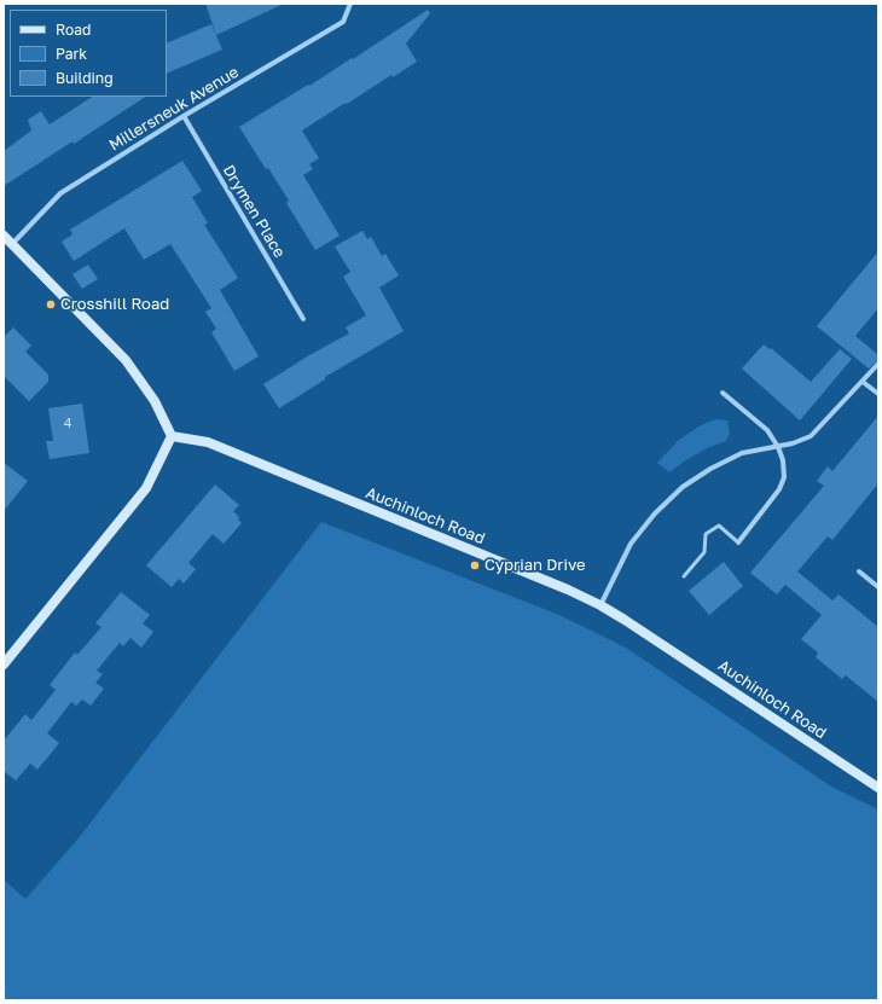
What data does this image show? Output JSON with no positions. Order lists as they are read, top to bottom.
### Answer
{
  "streets": {
    "main road": ["Auchinloch Road"],
    "street": ["Millersneuk Avenue", "Drymen Place"]
  },
  "crossings": [
    ["Millersneuk Avenue", "Drymen Place"]
  ],
  "places": ["Crosshill Road", "Cyprian Drive"],
  "house_numbers": ["4"],
  "legend": ["Road", "Park", "Building"]
}
